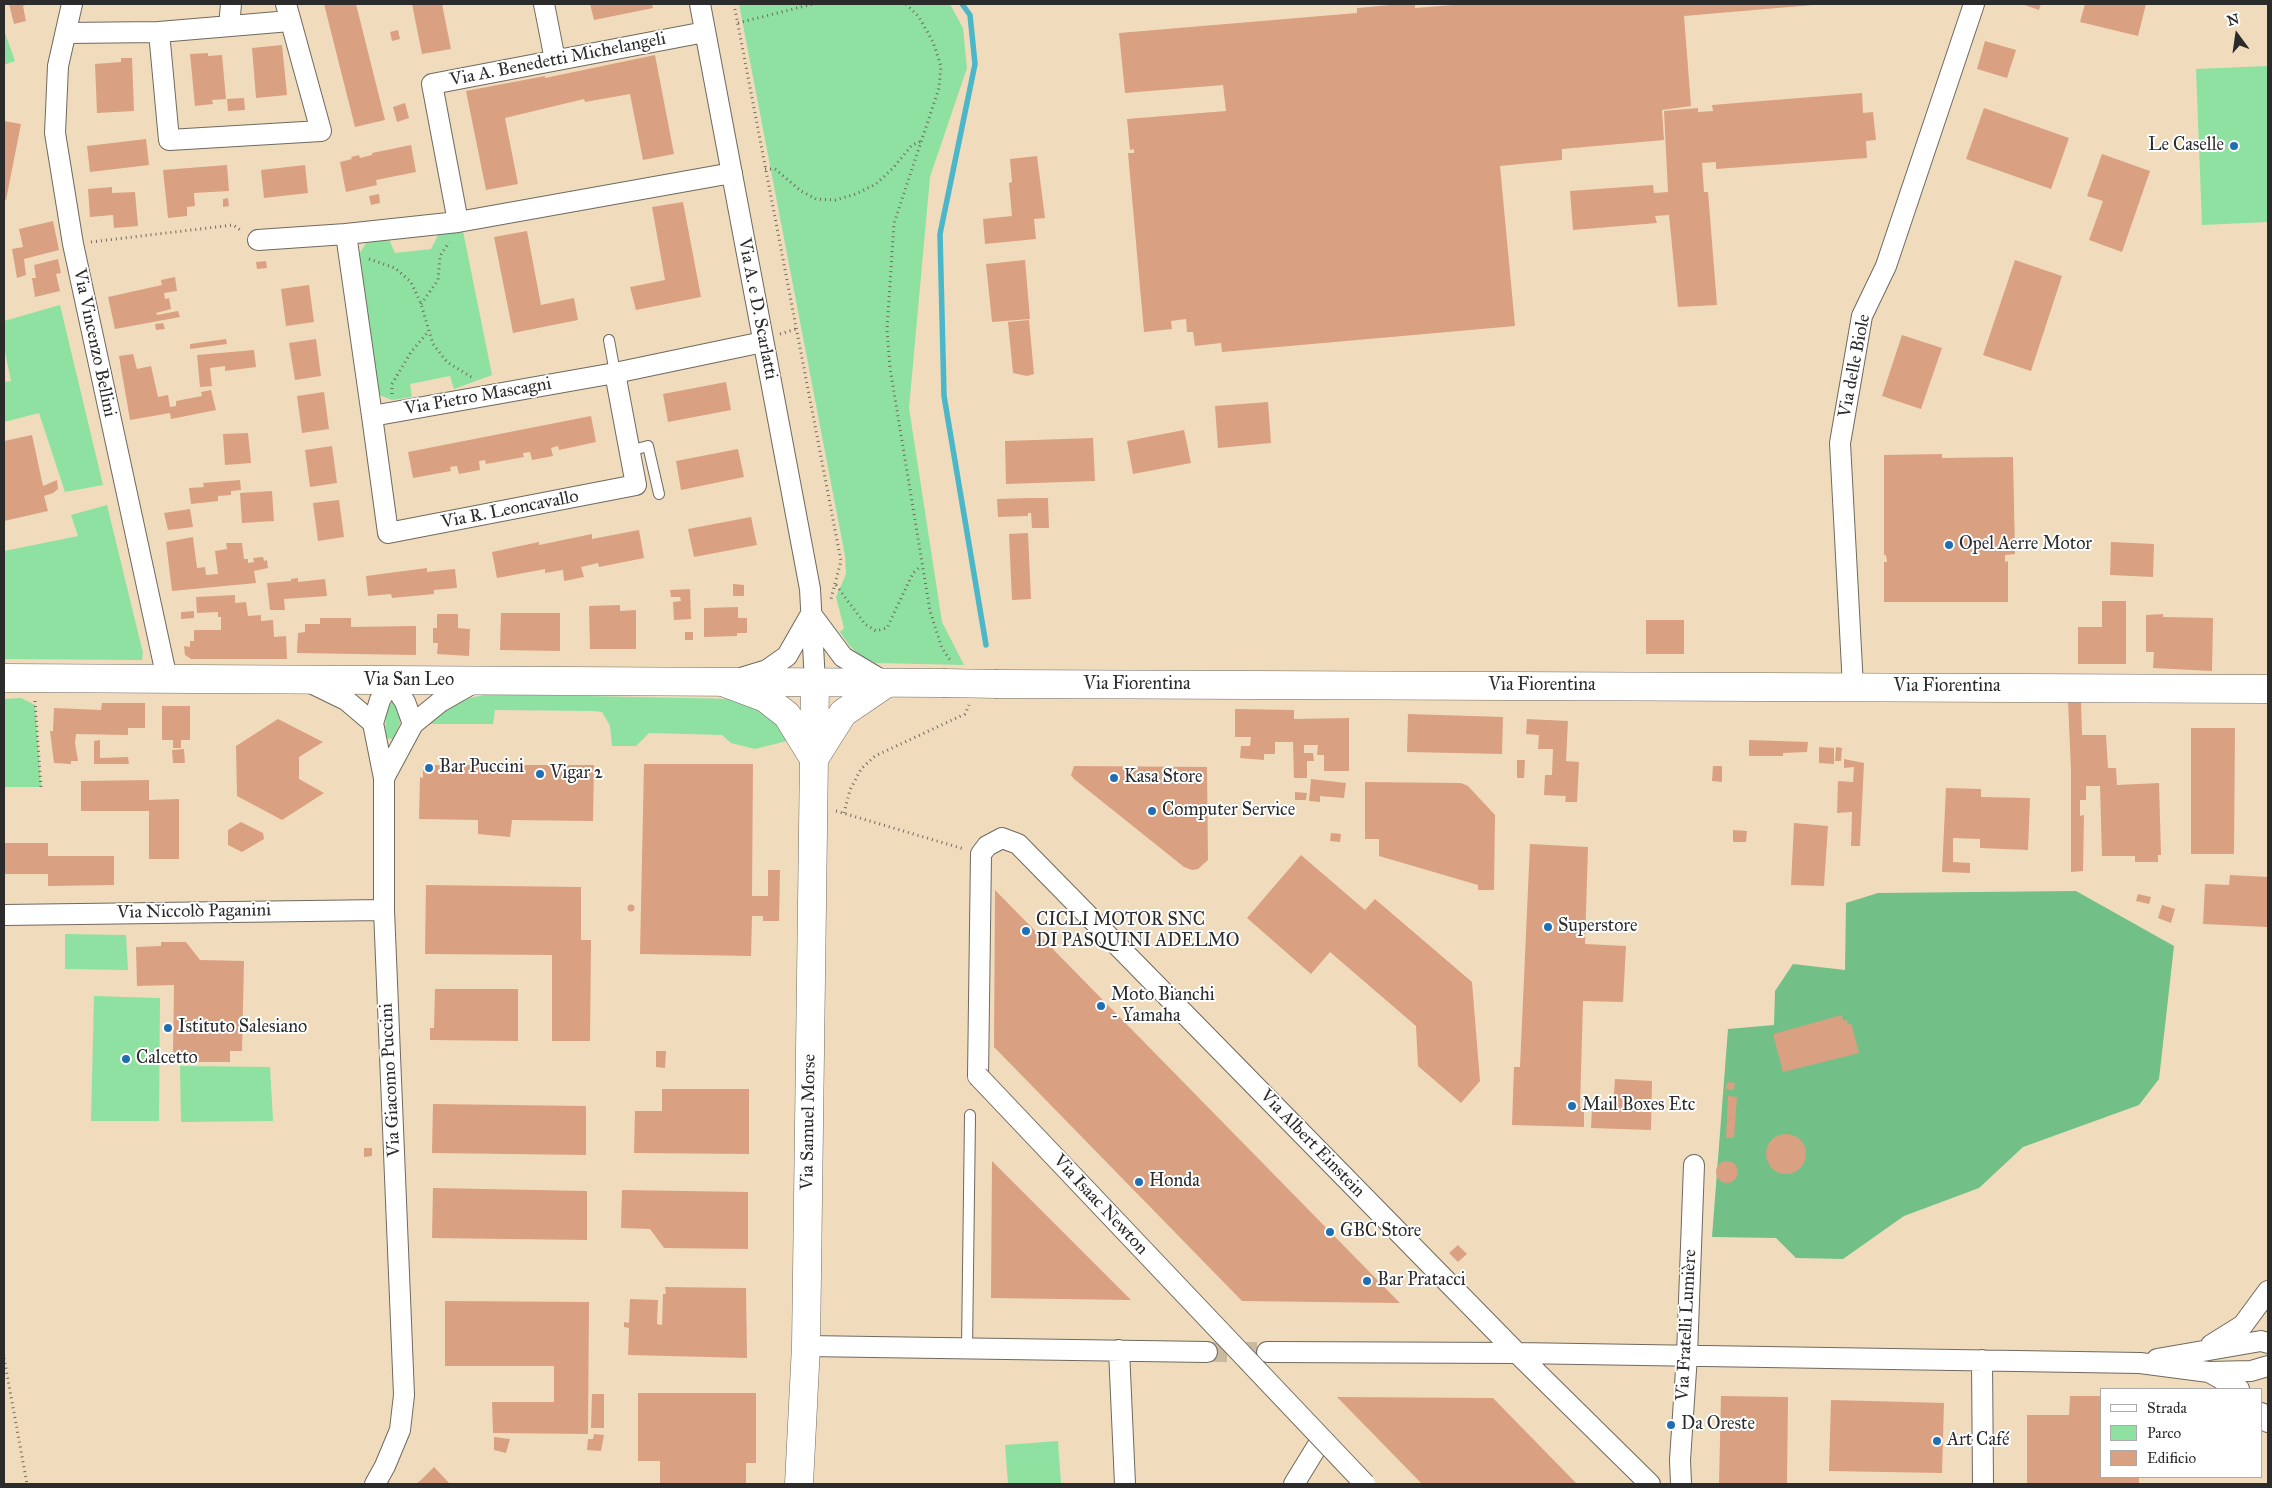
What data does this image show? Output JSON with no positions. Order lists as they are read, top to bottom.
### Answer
{
  "streets": {
    "main road": ["Via San Leo", "Via Fiorentina", "Via Samuel Morse"],
    "street": [
      "Via A. Benedetti Michelangeli",
      "Via A. e D. Scarlatti",
      "Via Vincenzo Bellini",
      "Via delle Biole",
      "Via Pietro Mascagni",
      "Via R. Leoncavallo",
      "Via Niccolò Paganini",
      "Via Giacomo Puccini",
      "Via Albert Einstein",
      "Via Isaac Newton",
      "Via Fratelli Lumière"
    ]
  },
  "crossings": [
    ["Via A. Benedetti Michelangeli", "Via A. e D. Scarlatti"],
    ["Via A. e D. Scarlatti", "Via Pietro Mascagni"],
    ["Via A. e D. Scarlatti", "Via San Leo"],
    ["Via A. e D. Scarlatti", "Via Fiorentina"],
    ["Via A. e D. Scarlatti", "Via Samuel Morse"],
    ["Via Vincenzo Bellini", "Via San Leo"],
    ["Via delle Biole", "Via Fiorentina"],
    ["Via Pietro Mascagni", "Via R. Leoncavallo"],
    ["Via San Leo", "Via Fiorentina"],
    ["Via San Leo", "Via Samuel Morse"],
    ["Via Fiorentina", "Via Samuel Morse"],
    ["Via Niccolò Paganini", "Via Giacomo Puccini"],
    ["Via Albert Einstein", "Via Isaac Newton"]
  ],
  "places": [
    "Le Caselle",
    "Opel Aerre Motor",
    "Bar Puccini",
    "Vigar 2",
    "Kasa Store",
    "Computer Service",
    "Superstore",
    "CICLI MOTOR SNC DI PASQUINI ADELMO",
    "Moto Bianchi - Yamaha",
    "Istituto Salesiano",
    "Calcetto",
    "Mail Boxes Etc",
    "Honda",
    "GBC Store",
    "Bar Pratacci",
    "Da Oreste",
    "Art Café"
  ],
  "legend": ["Strada", "Parco", "Edificio"],
  "north": "top"
}
